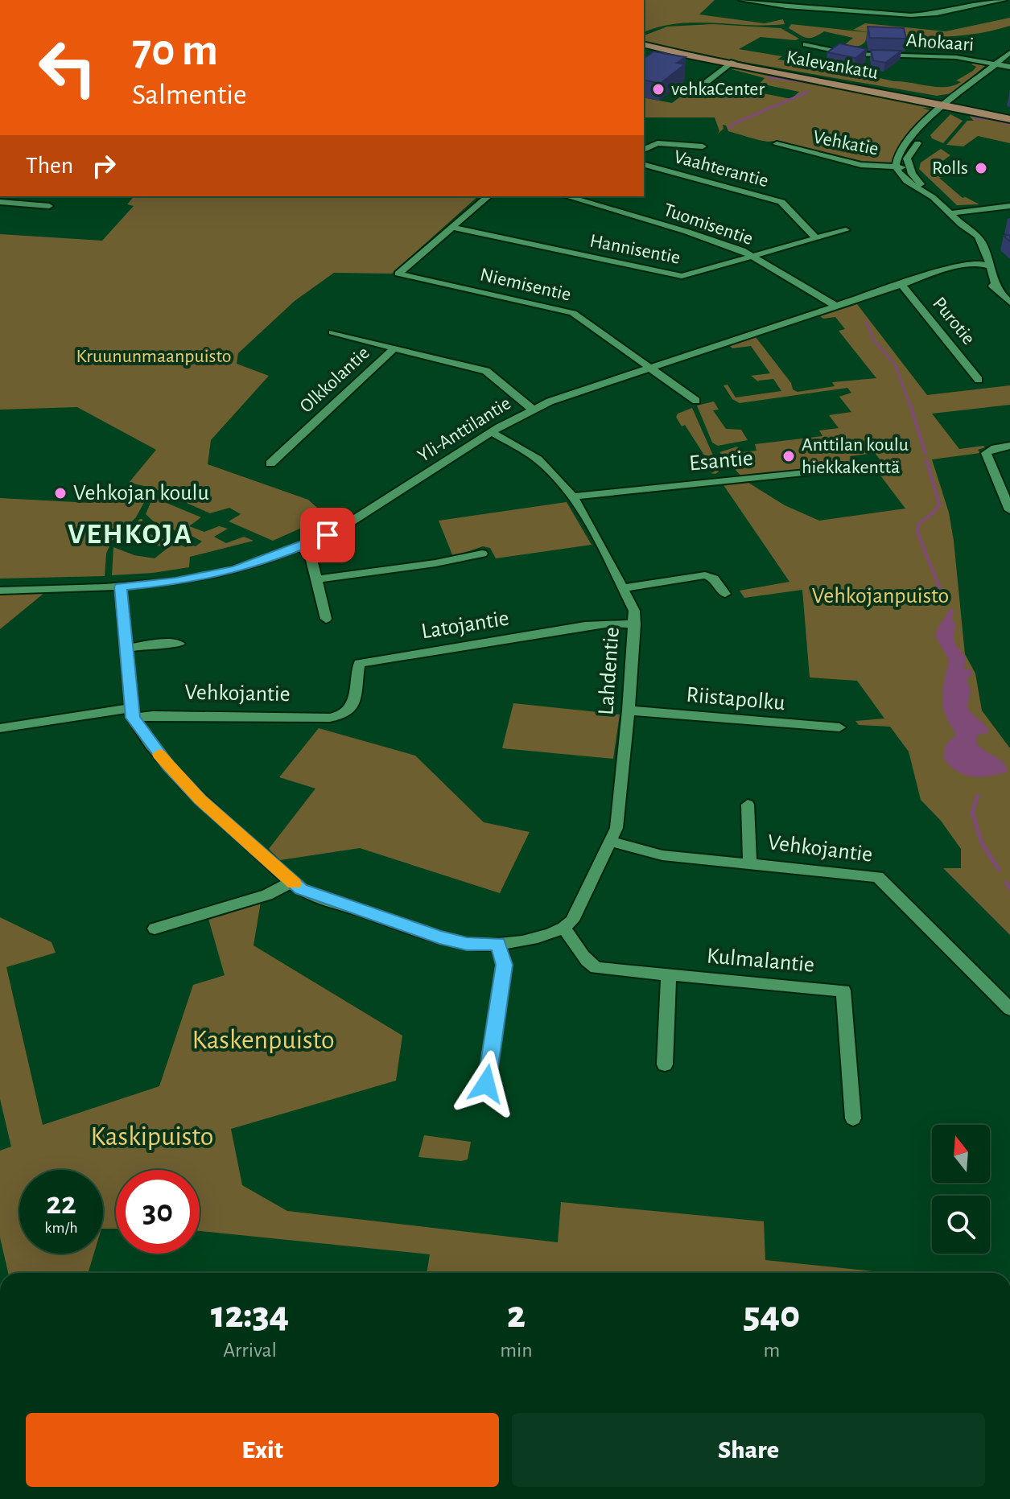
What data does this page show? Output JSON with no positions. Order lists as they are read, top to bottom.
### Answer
{
  "streets": {
    "main road": ["Kalevankatu"],
    "street": [
      "Ahokaari",
      "Vehkatie",
      "Vaahterantie",
      "Tuomisentie",
      "Hannisentie",
      "Niemisentie",
      "Purotie",
      "Olkkolantie",
      "Yli-Anttilantie",
      "Esantie",
      "Latojantie",
      "Lahdentie",
      "Vehkojantie",
      "Riistapolku",
      "Kulmalantie"
    ]
  },
  "crossings": [
    ["Vaahterantie", "Hannisentie"],
    ["Tuomisentie", "Hannisentie"],
    ["Tuomisentie", "Yli-Anttilantie"],
    ["Hannisentie", "Niemisentie"],
    ["Niemisentie", "Yli-Anttilantie"],
    ["Purotie", "Yli-Anttilantie"],
    ["Olkkolantie", "Yli-Anttilantie"],
    ["Yli-Anttilantie", "Lahdentie"],
    ["Esantie", "Lahdentie"],
    ["Latojantie", "Lahdentie"],
    ["Latojantie", "Vehkojantie"],
    ["Lahdentie", "Vehkojantie"],
    ["Lahdentie", "Riistapolku"],
    ["Lahdentie", "Kulmalantie"]
  ],
  "districts": ["VEHKOJA"],
  "parks": [
    "Kruununmaanpuisto",
    "Vehkojanpuisto",
    "Kaskenpuisto",
    "Kaskipuisto"
  ],
  "places": [
    "vehkaCenter",
    "Rolls",
    "Anttilan koulu hiekkakenttä",
    "Vehkojan koulu"
  ],
  "north": "top",
  "page": {
    "turn": ["70 m", "Salmentie"],
    "then": "Then",
    "speed": "22 km/h",
    "limit": "30",
    "eta": [
      "12:34",
      "Arrival",
      "2",
      "min",
      "540",
      "m"
    ],
    "buttons": ["Exit", "Share"]
  }
}
